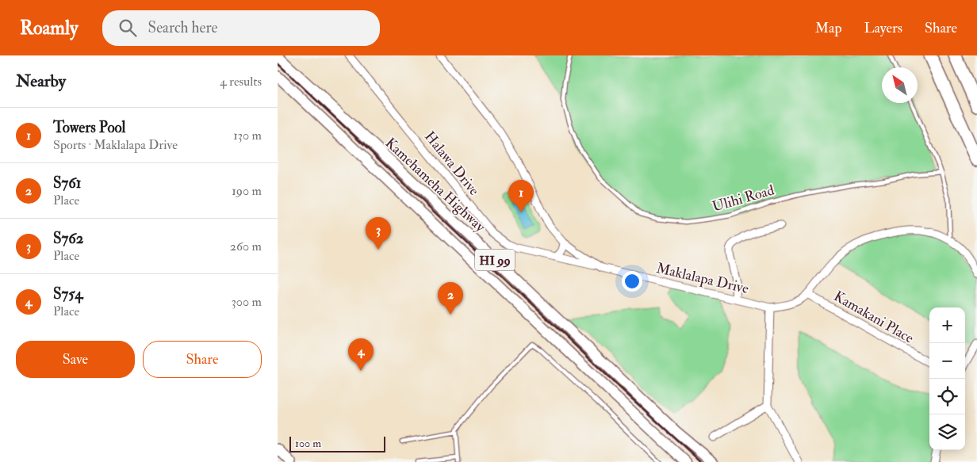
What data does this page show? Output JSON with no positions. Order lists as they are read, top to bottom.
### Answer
{
  "streets": {
    "main road": ["Kamehameha Highway", "HI 99"],
    "street": ["Halawa Drive", "Maklalapa Drive", "Kamakani Place"],
    "lane": ["Ulihi Road"]
  },
  "crossings": [
    ["Halawa Drive", "Maklalapa Drive"],
    ["Maklalapa Drive", "Kamakani Place"]
  ],
  "scale_bar": "100 m",
  "north": "top left",
  "page": {
    "header": "Roamly",
    "search": "Search here",
    "nav": ["Map", "Layers", "Share"],
    "heading": ["Nearby", "4 results"],
    "list": [
      {
        "mark": "1",
        "name": "Towers Pool",
        "note": "Sports · Maklalapa Drive",
        "value": "130 m"
      },
      {
        "mark": "2",
        "name": "S761",
        "note": "Place",
        "value": "190 m"
      },
      {
        "mark": "3",
        "name": "S762",
        "note": "Place",
        "value": "260 m"
      },
      {
        "mark": "4",
        "name": "S754",
        "note": "Place",
        "value": "300 m"
      }
    ],
    "pins": [
      "1",
      "3",
      "2",
      "4"
    ],
    "map_buttons": ["+", "−"],
    "buttons": ["Save", "Share"],
    "scale": "100 m"
  }
}
